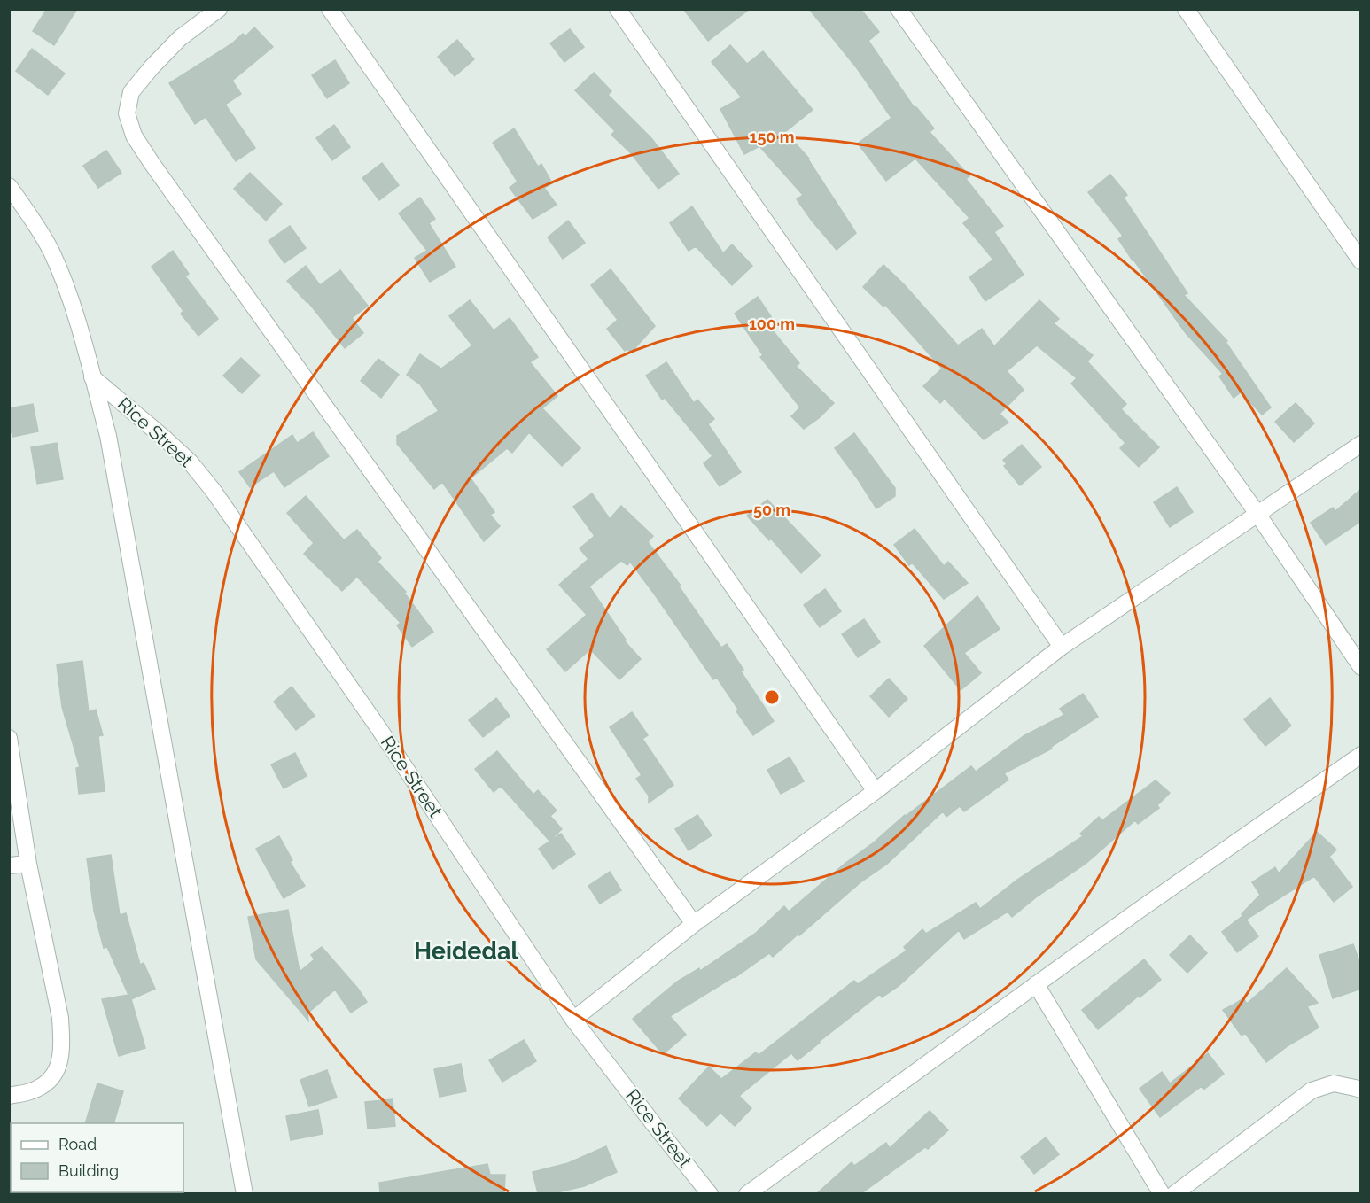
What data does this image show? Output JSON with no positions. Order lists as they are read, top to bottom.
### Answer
{
  "streets": {
    "street": ["Rice Street"]
  },
  "districts": ["Heidedal"],
  "legend": ["Road", "Building"],
  "rings": ["150 m", "100 m", "50 m"]
}
